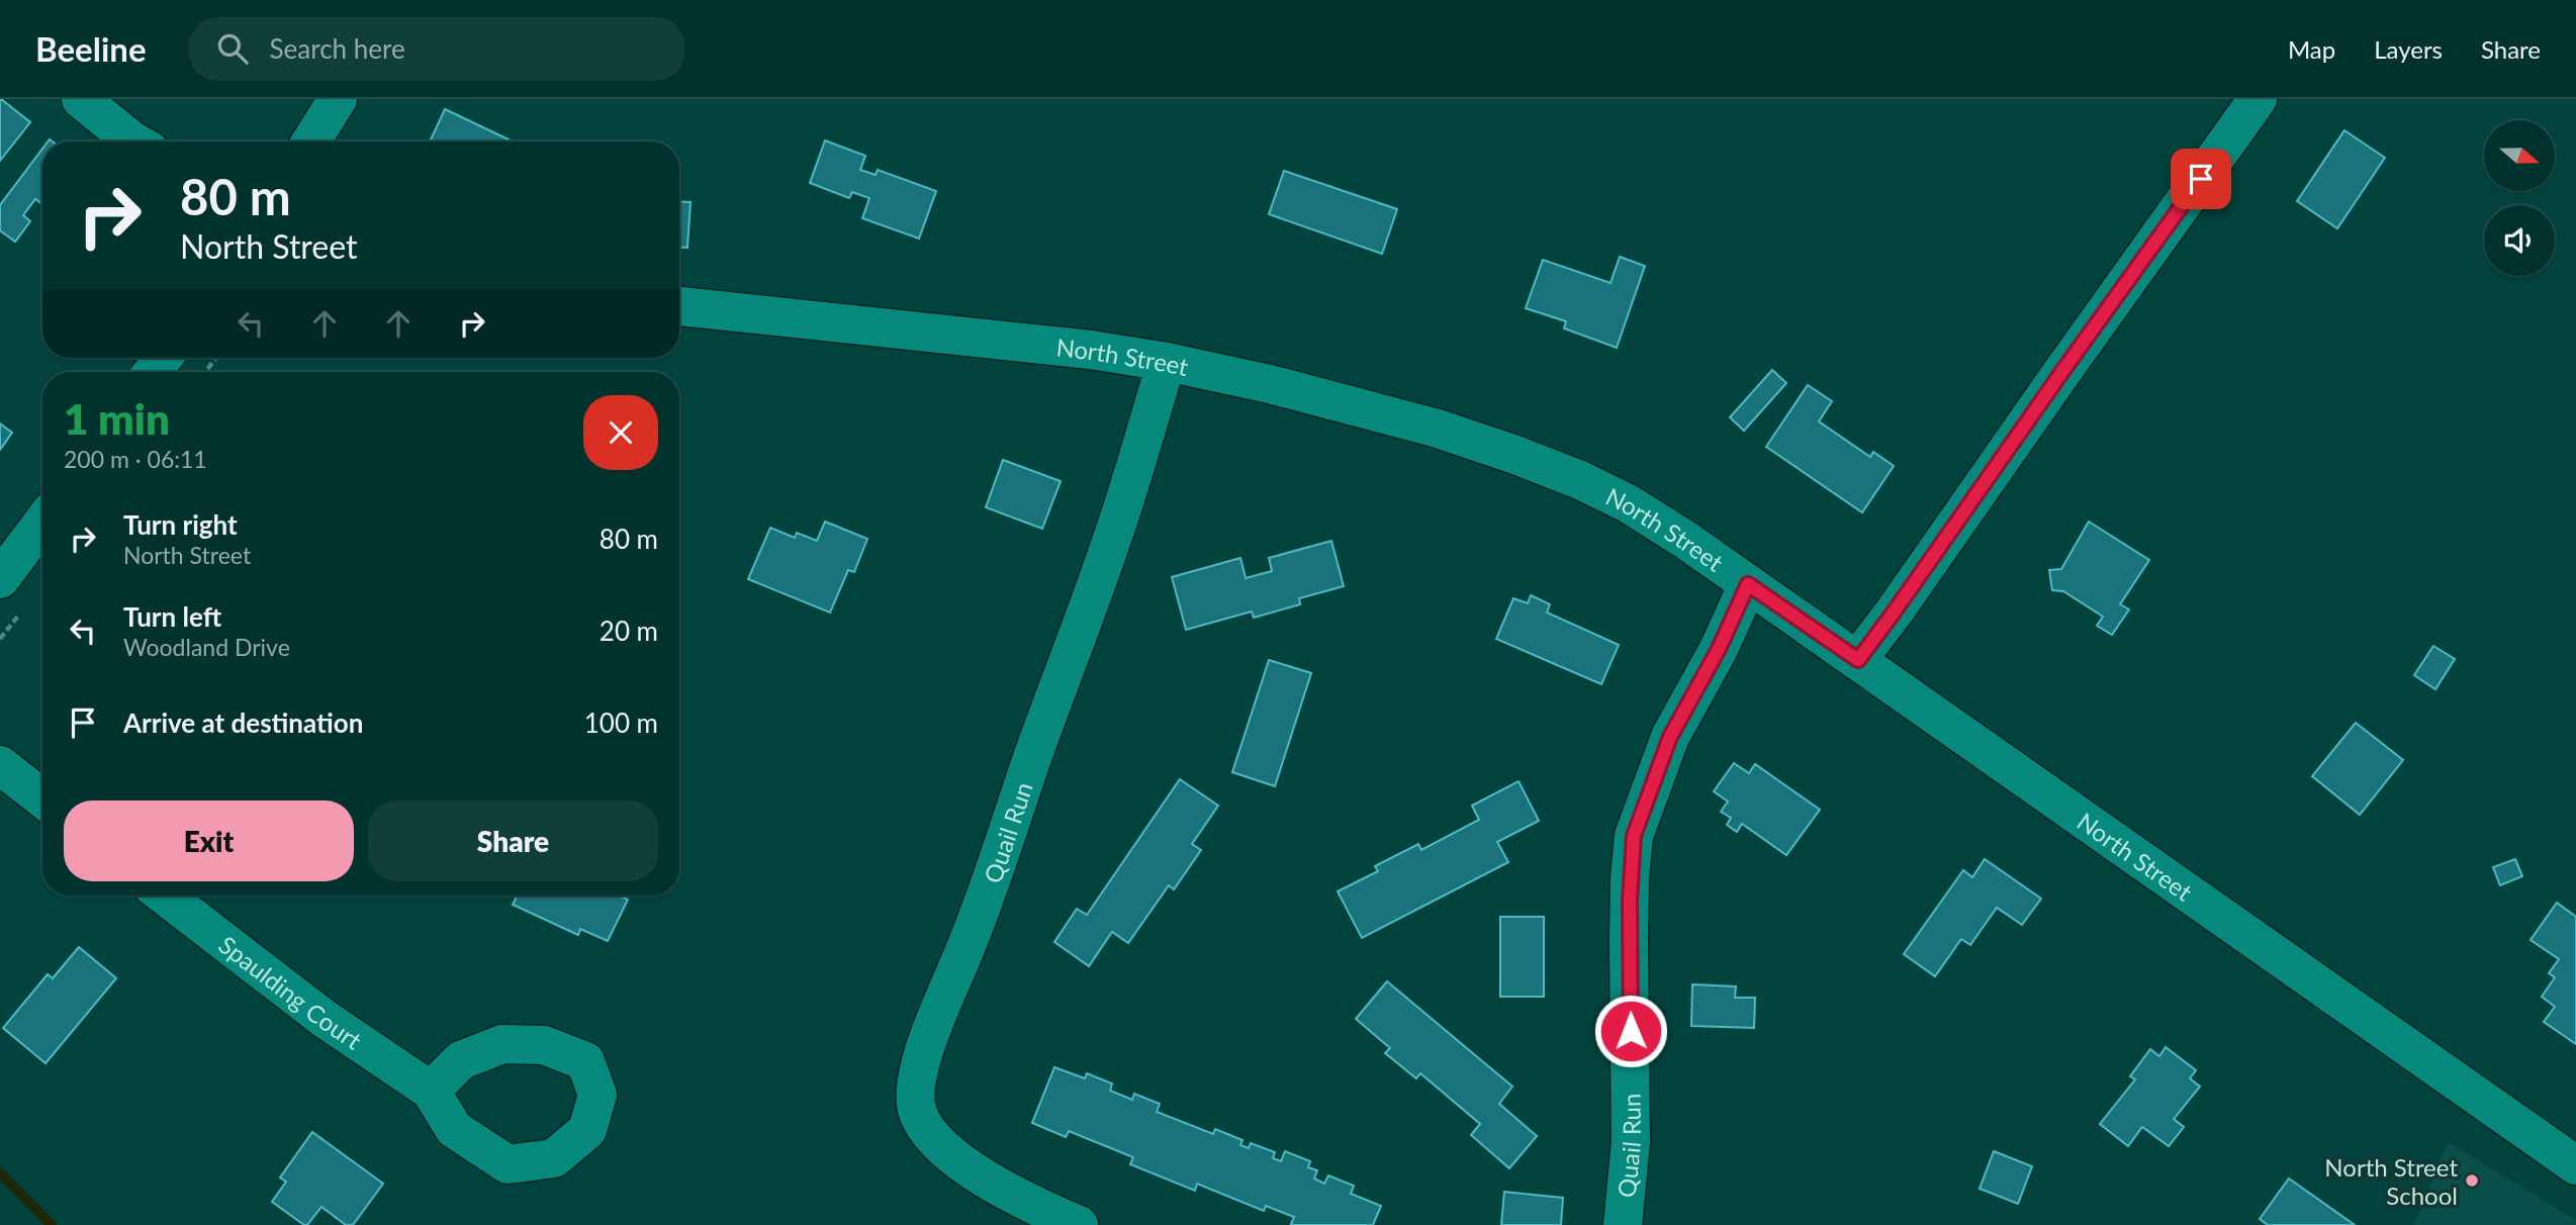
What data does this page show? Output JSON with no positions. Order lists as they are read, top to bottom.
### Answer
{
  "streets": {
    "street": ["North Street", "Quail Run", "Spaulding Court"]
  },
  "crossings": [
    ["North Street", "Quail Run"]
  ],
  "places": ["North Street School"],
  "north": "right",
  "page": {
    "header": "Beeline",
    "search": "Search here",
    "nav": ["Map", "Layers", "Share"],
    "turn": ["80 m", "North Street"],
    "heading": ["1 min", "200 m · 06:11"],
    "list": [
      {
        "name": "Turn right",
        "note": "North Street",
        "value": "80 m"
      },
      {
        "name": "Turn left",
        "note": "Woodland Drive",
        "value": "20 m"
      },
      {
        "name": "Arrive at destination",
        "value": "100 m"
      }
    ],
    "buttons": ["Exit", "Share"]
  }
}
